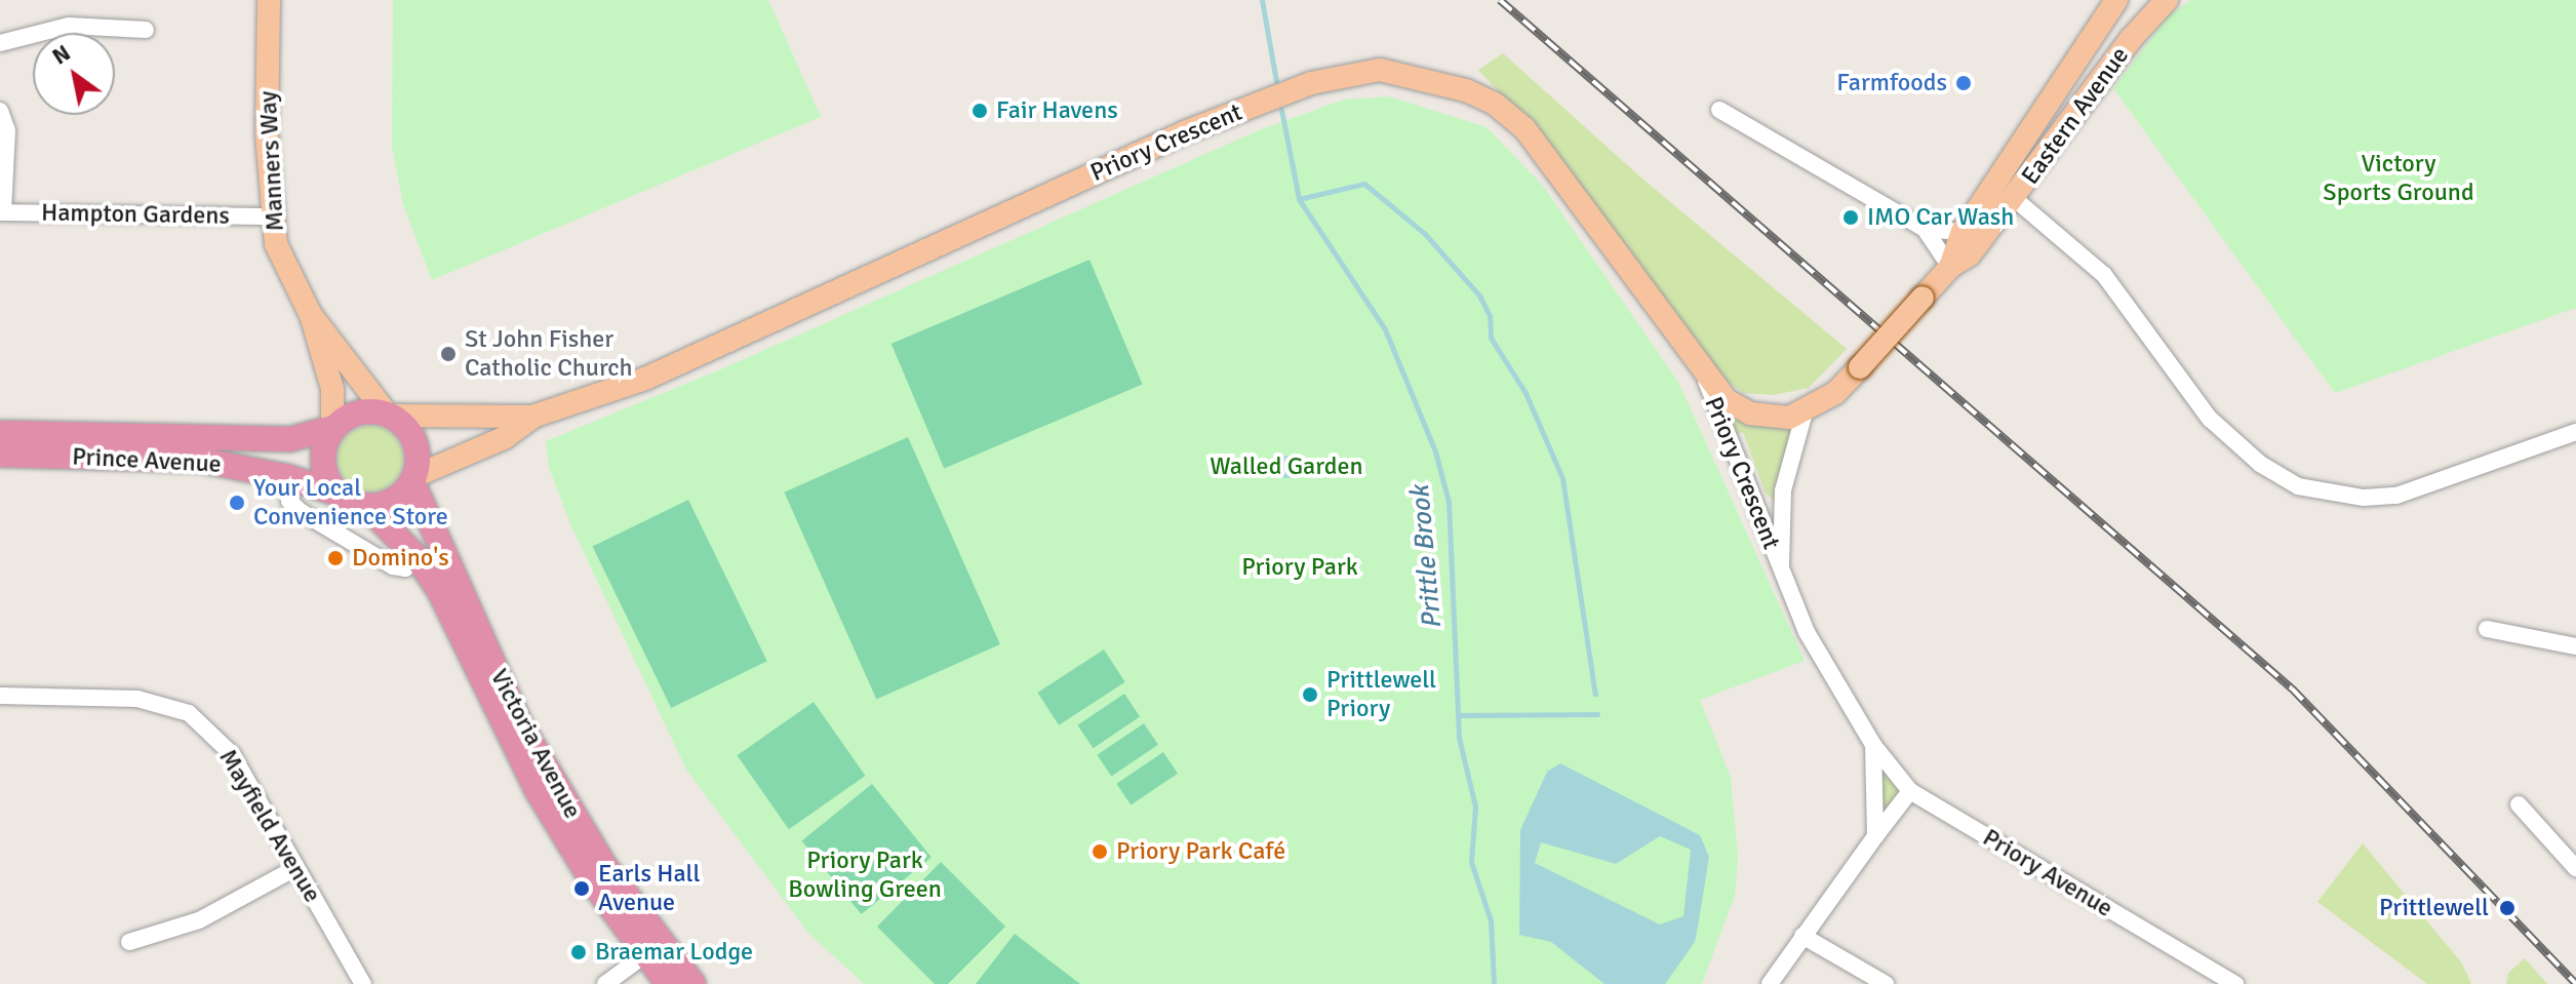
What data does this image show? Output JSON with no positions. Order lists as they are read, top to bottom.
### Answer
{
  "streets": {
    "highway": ["Prince Avenue", "Victoria Avenue"],
    "main road": ["Eastern Avenue", "Priory Crescent", "Manners Way"],
    "street": ["Hampton Gardens", "Mayfield Avenue", "Priory Avenue"]
  },
  "crossings": [
    ["Eastern Avenue", "Priory Crescent"],
    ["Priory Crescent", "Manners Way"],
    ["Priory Crescent", "Prince Avenue"],
    ["Priory Crescent", "Victoria Avenue"],
    ["Priory Crescent", "Priory Avenue"],
    ["Manners Way", "Hampton Gardens"],
    ["Manners Way", "Prince Avenue"],
    ["Manners Way", "Victoria Avenue"],
    ["Prince Avenue", "Victoria Avenue"]
  ],
  "water": ["Prittle Brook"],
  "parks": [
    "Victory Sports Ground",
    "Walled Garden",
    "Priory Park",
    "Priory Park Bowling Green"
  ],
  "places": [
    "Farmfoods",
    "Fair Havens",
    "IMO Car Wash",
    "St John Fisher Catholic Church",
    "Your Local Convenience Store",
    "Domino's",
    "Prittlewell Priory",
    "Priory Park Café",
    "Earls Hall Avenue",
    "Prittlewell",
    "Braemar Lodge"
  ],
  "north": "top left"
}
